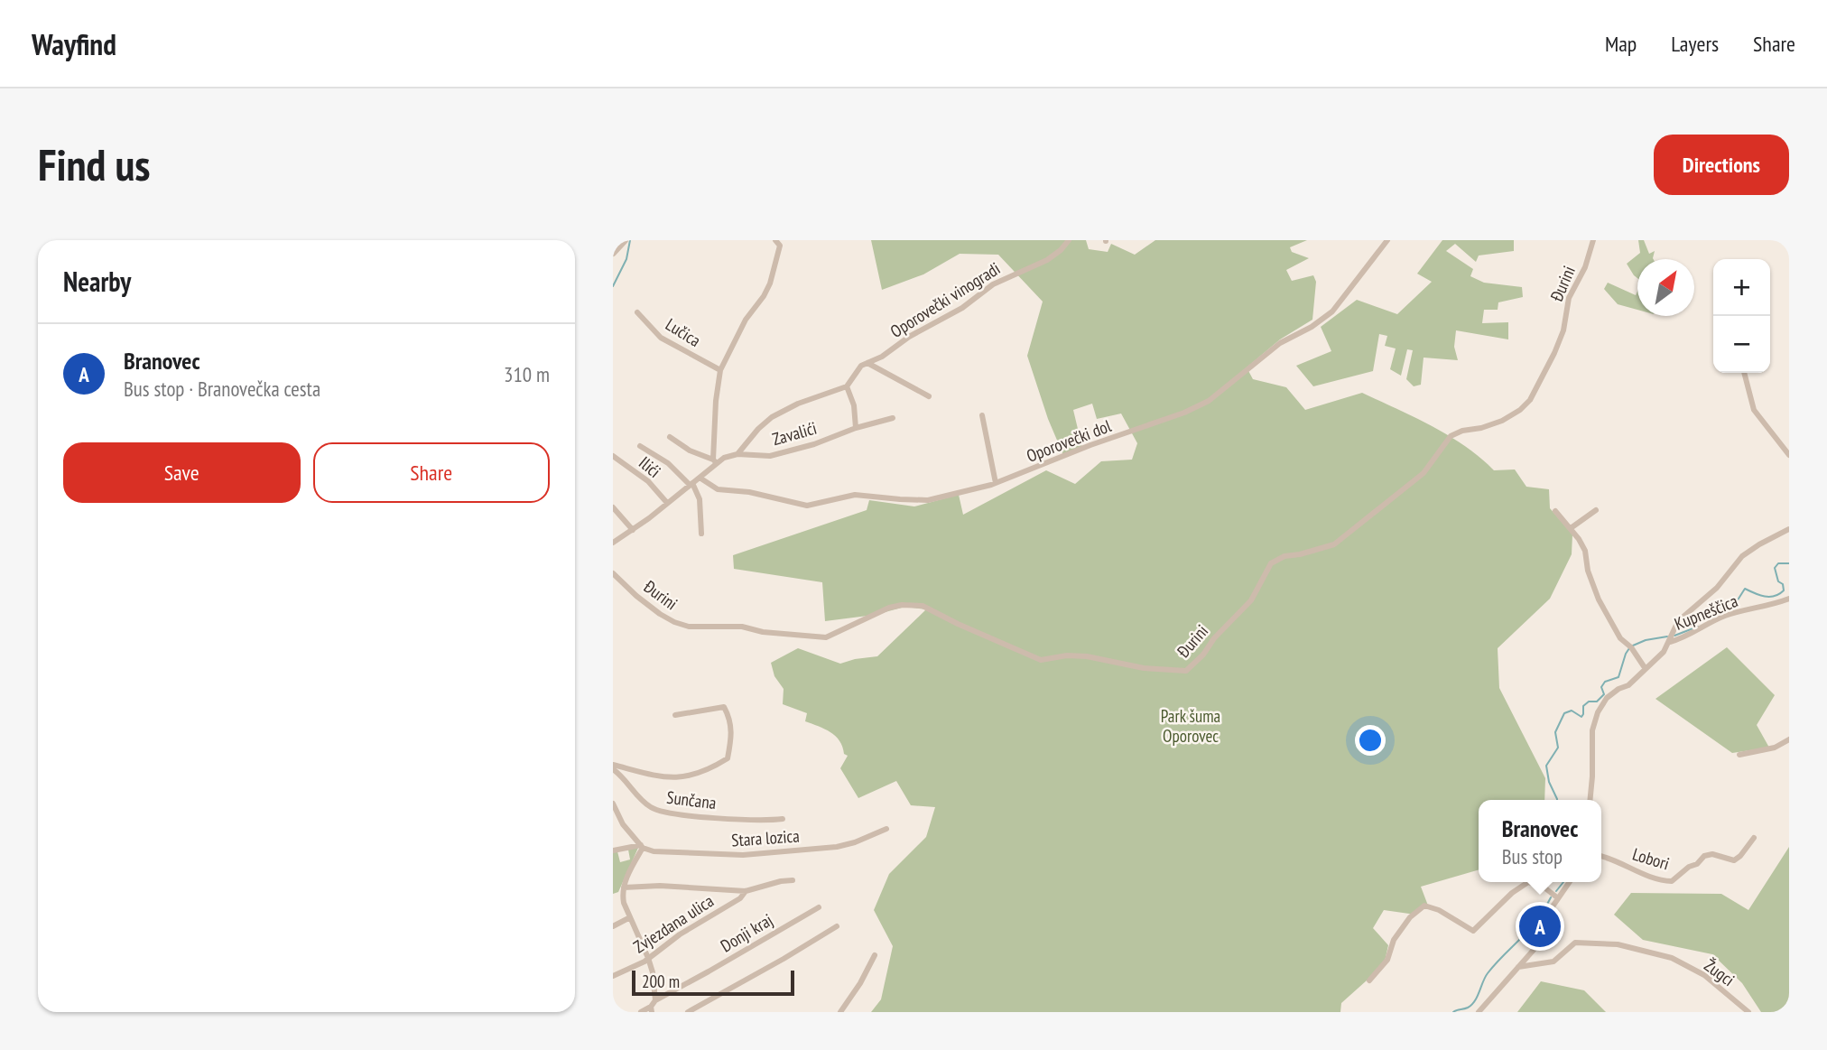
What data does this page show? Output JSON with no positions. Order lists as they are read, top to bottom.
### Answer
{
  "streets": {
    "street": [
      "Đurini",
      "Oporovečki vinogradi",
      "Lučica",
      "Zavalići",
      "Oporovečki dol",
      "Ilići",
      "Kupneščica",
      "Sunčana",
      "Stara lozica",
      "Lobori",
      "Zvjezdana ulica",
      "Donji kraj",
      "Žugci"
    ]
  },
  "crossings": [
    ["Oporovečki vinogradi", "Zavalići"]
  ],
  "parks": ["Park šuma Oporovec"],
  "scale_bar": "200 m",
  "north": "top right",
  "page": {
    "header": "Wayfind",
    "nav": ["Map", "Layers", "Share"],
    "buttons": [
      "Directions",
      ["Save", "Share"]
    ],
    "title": "Find us",
    "heading": "Nearby",
    "map_buttons": ["+", "−"],
    "list": [
      {
        "mark": "A",
        "name": "Branovec",
        "note": "Bus stop · Branovečka cesta",
        "value": "310 m"
      }
    ],
    "popup": ["Branovec", "Bus stop"],
    "pins": "A",
    "scale": "200 m"
  }
}
